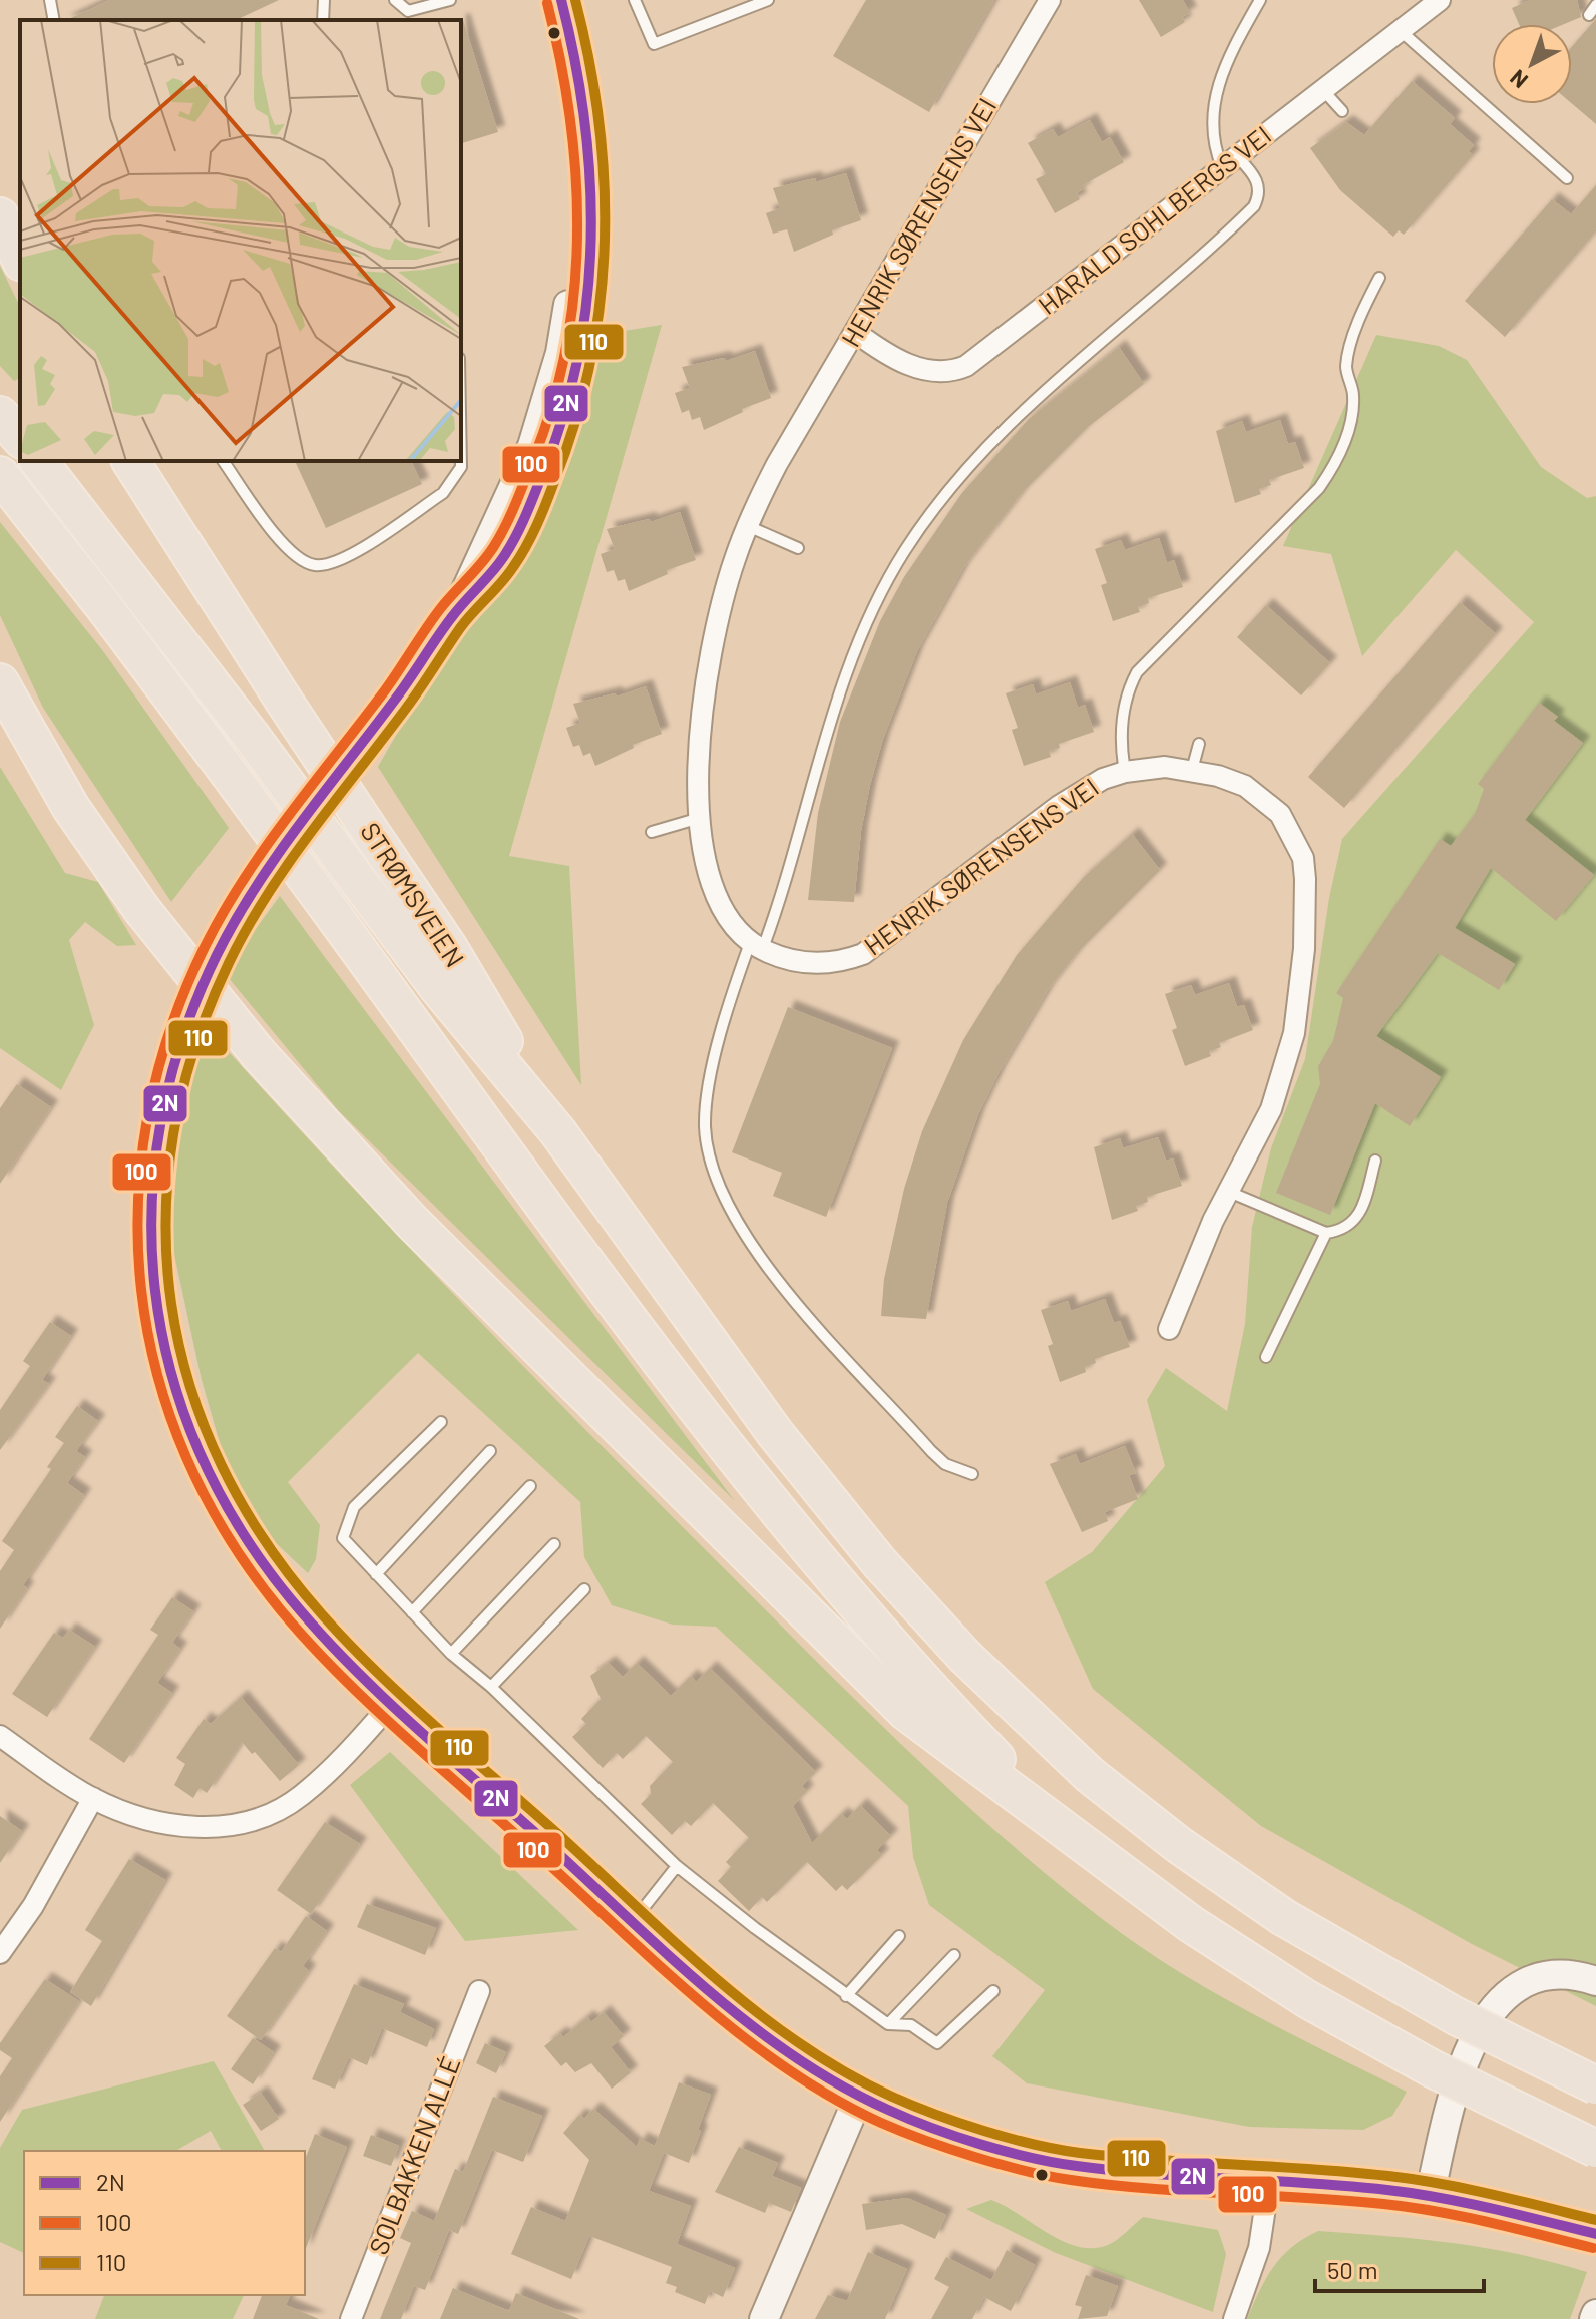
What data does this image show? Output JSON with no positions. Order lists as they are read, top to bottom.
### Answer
{
  "streets": {
    "highway": ["STRØMSVEIEN"],
    "street": ["HARALD SOHLBERGS VEI", "HENRIK SØRENSENS VEI", "SOLBAKKEN ALLÉ"]
  },
  "crossings": [
    ["HARALD SOHLBERGS VEI", "HENRIK SØRENSENS VEI"]
  ],
  "lines": ["transit line 2N", "transit line 110", "transit line 100"],
  "legend": ["2N", "100", "110"],
  "scale_bar": "50 m",
  "north": "bottom left"
}
